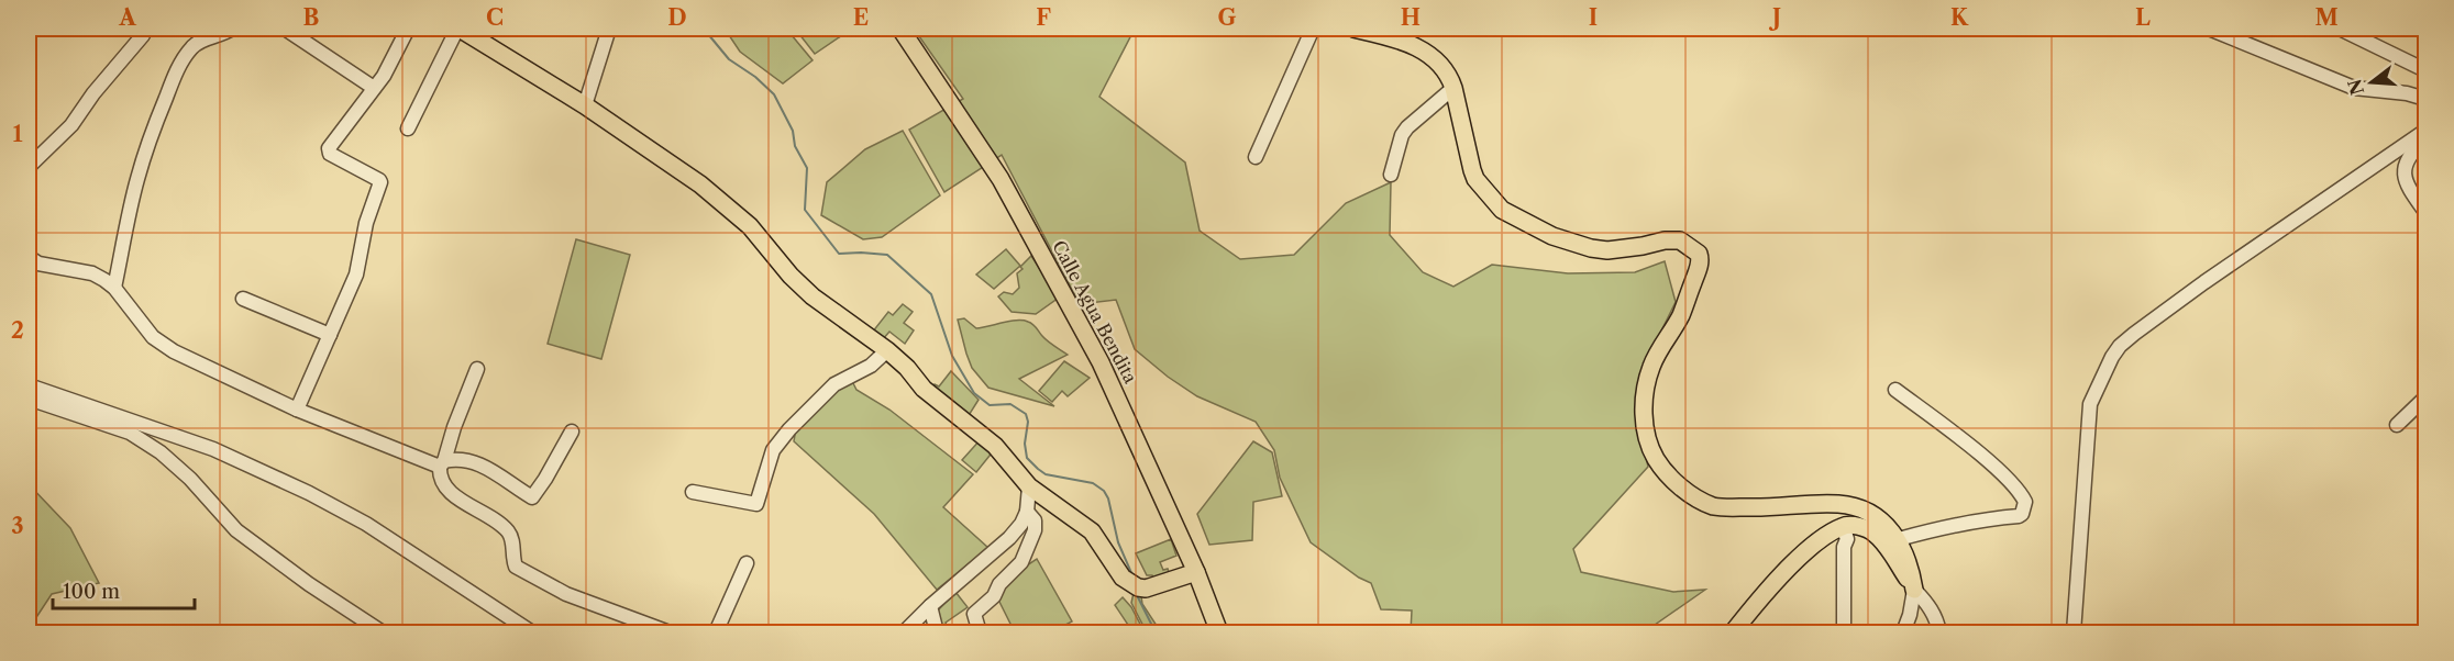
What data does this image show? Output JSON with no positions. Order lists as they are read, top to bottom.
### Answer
{
  "streets": {
    "main road": ["Calle Agua Bendita"]
  },
  "scale_bar": "100 m",
  "north": "left",
  "grid": {
    "columns": [
      "A",
      "B",
      "C",
      "D",
      "E",
      "F",
      "G",
      "H",
      "I",
      "J",
      "K",
      "L",
      "M"
    ],
    "rows": ["1", "2", "3"]
  }
}
